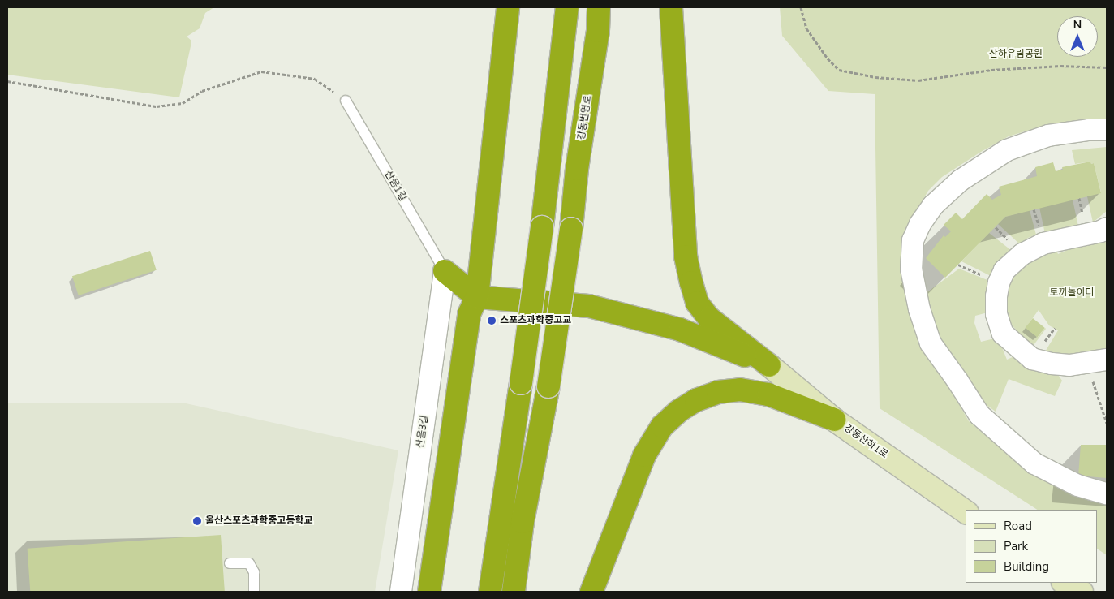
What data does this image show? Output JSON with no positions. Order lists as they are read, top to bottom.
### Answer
{
  "streets": {
    "highway": ["강동번영로"],
    "street": ["산음3길", "강동산하1로"],
    "lane": ["산음1길"]
  },
  "crossings": [
    ["산음1길", "산음3길"]
  ],
  "parks": ["산하유림공원", "토끼놀이터"],
  "places": ["스포츠과학중고교", "울산스포츠과학중고등학교"],
  "legend": ["Road", "Park", "Building"],
  "north": "top"
}
